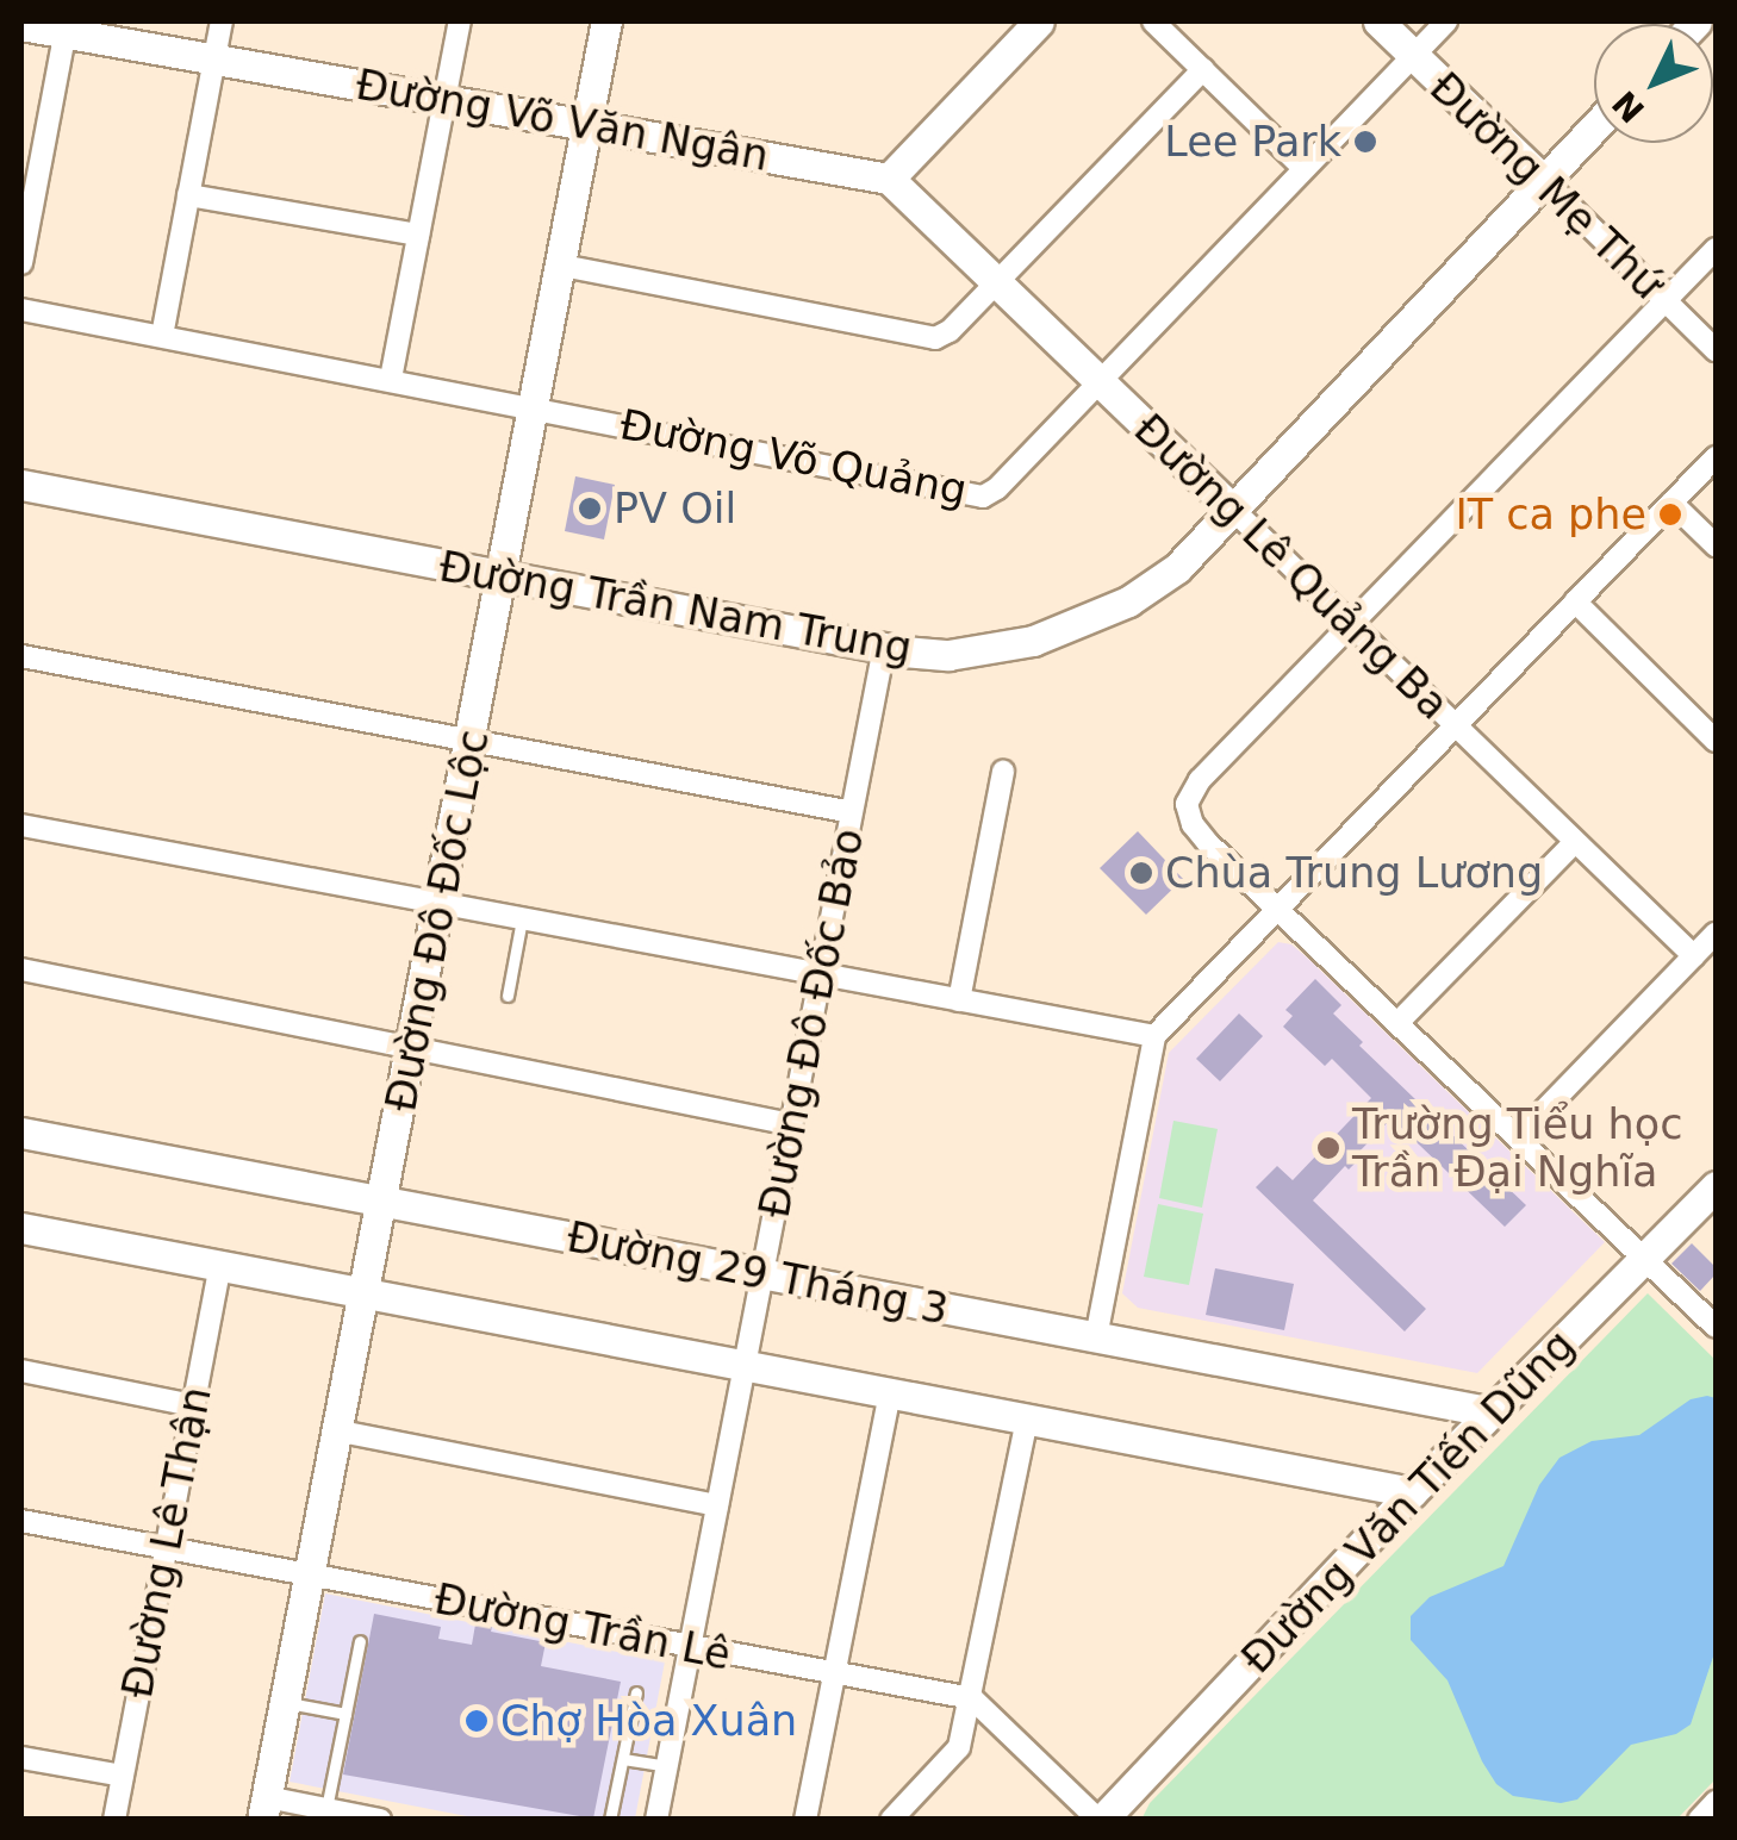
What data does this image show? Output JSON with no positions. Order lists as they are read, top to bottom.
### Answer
{
  "streets": {
    "street": [
      "Đường Võ Văn Ngân",
      "Đường Mẹ Thứ",
      "Đường Võ Quảng",
      "Đường Lê Quảng Ba",
      "Đường Trần Nam Trung",
      "Đường Đô Đốc Lộc",
      "Đường Đô Đốc Bảo",
      "Đường 29 Tháng 3",
      "Đường Văn Tiến Dũng",
      "Đường Lê Thận",
      "Đường Trần Lê"
    ]
  },
  "crossings": [
    ["Đường Võ Văn Ngân", "Đường Lê Quảng Ba"],
    ["Đường Võ Văn Ngân", "Đường Đô Đốc Lộc"],
    ["Đường Mẹ Thứ", "Đường Võ Quảng"],
    ["Đường Mẹ Thứ", "Đường Trần Nam Trung"],
    ["Đường Võ Quảng", "Đường Lê Quảng Ba"],
    ["Đường Võ Quảng", "Đường Đô Đốc Lộc"],
    ["Đường Lê Quảng Ba", "Đường Trần Nam Trung"],
    ["Đường Trần Nam Trung", "Đường Đô Đốc Lộc"],
    ["Đường Trần Nam Trung", "Đường Đô Đốc Bảo"],
    ["Đường Đô Đốc Lộc", "Đường 29 Tháng 3"],
    ["Đường Đô Đốc Lộc", "Đường Trần Lê"],
    ["Đường Đô Đốc Bảo", "Đường 29 Tháng 3"],
    ["Đường Đô Đốc Bảo", "Đường Trần Lê"],
    ["Đường 29 Tháng 3", "Đường Văn Tiến Dũng"],
    ["Đường Lê Thận", "Đường Trần Lê"]
  ],
  "places": [
    "Lee Park",
    "PV Oil",
    "IT ca phe",
    "Chùa Trung Lương",
    "Trường Tiểu học Trần Đại Nghĩa",
    "Chợ Hòa Xuân"
  ],
  "north": "bottom left"
}
